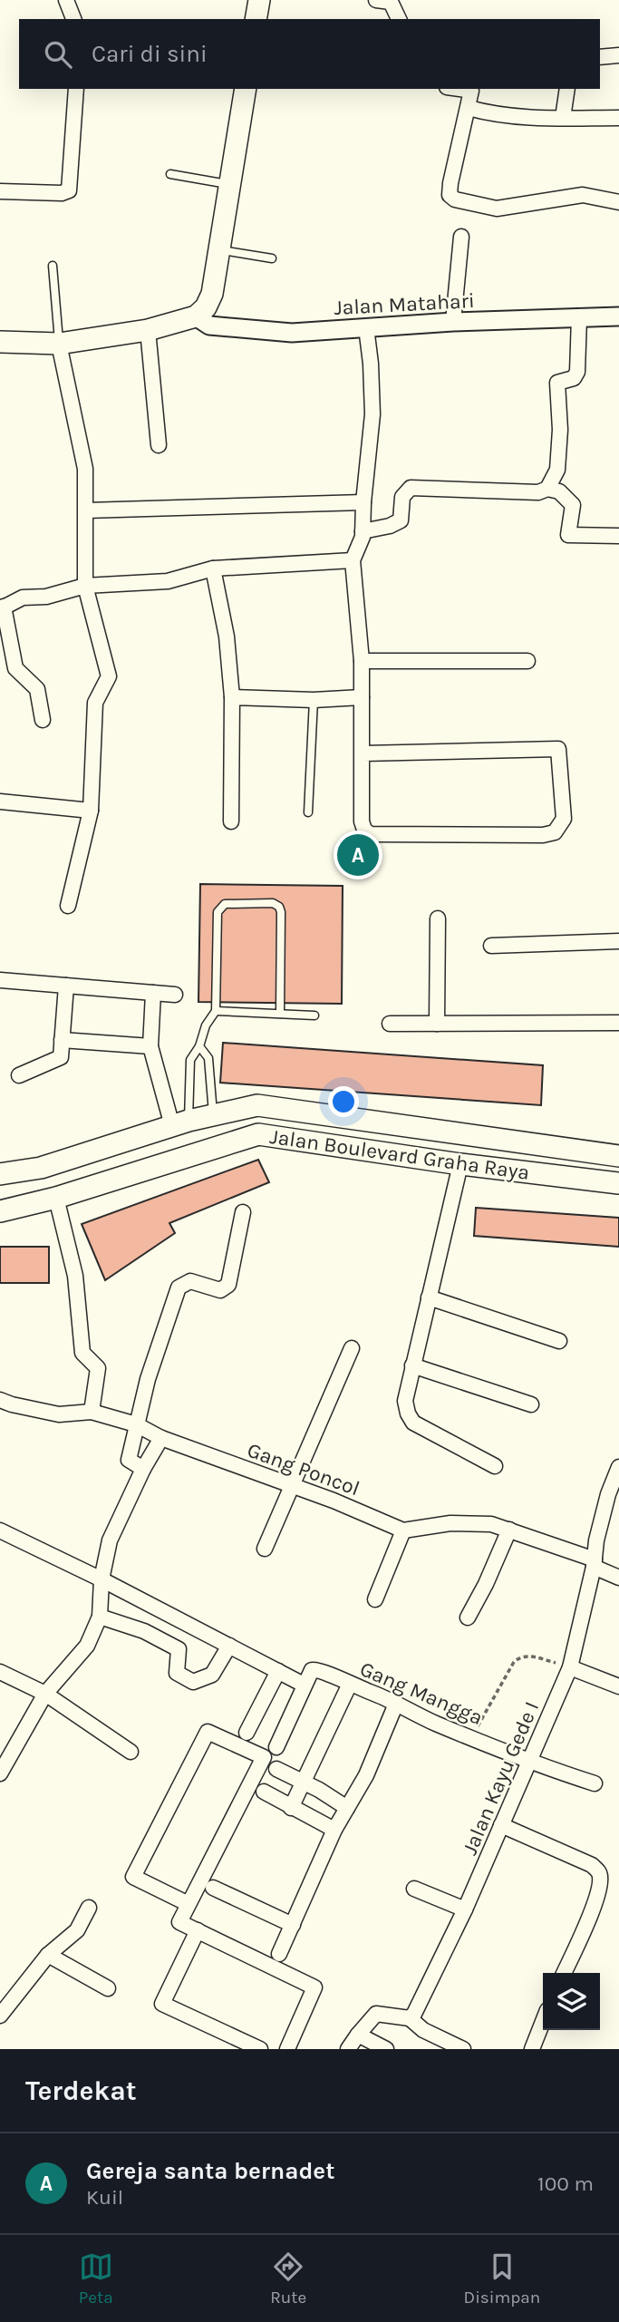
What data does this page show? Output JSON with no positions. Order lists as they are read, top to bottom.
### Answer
{
  "streets": {
    "main road": ["Jalan Boulevard Graha Raya"],
    "street": [
      "Jalan Matahari",
      "Gang Poncol",
      "Gang Mangga",
      "Jalan Kayu Gede I"
    ]
  },
  "crossings": [
    ["Gang Mangga", "Jalan Kayu Gede I"]
  ],
  "page": {
    "search": "Cari di sini",
    "pins": "A",
    "heading": "Terdekat",
    "list": [
      {
        "mark": "A",
        "name": "Gereja santa bernadet",
        "note": "Kuil",
        "value": "100 m"
      }
    ],
    "nav": ["Peta", "Rute", "Disimpan"]
  }
}
